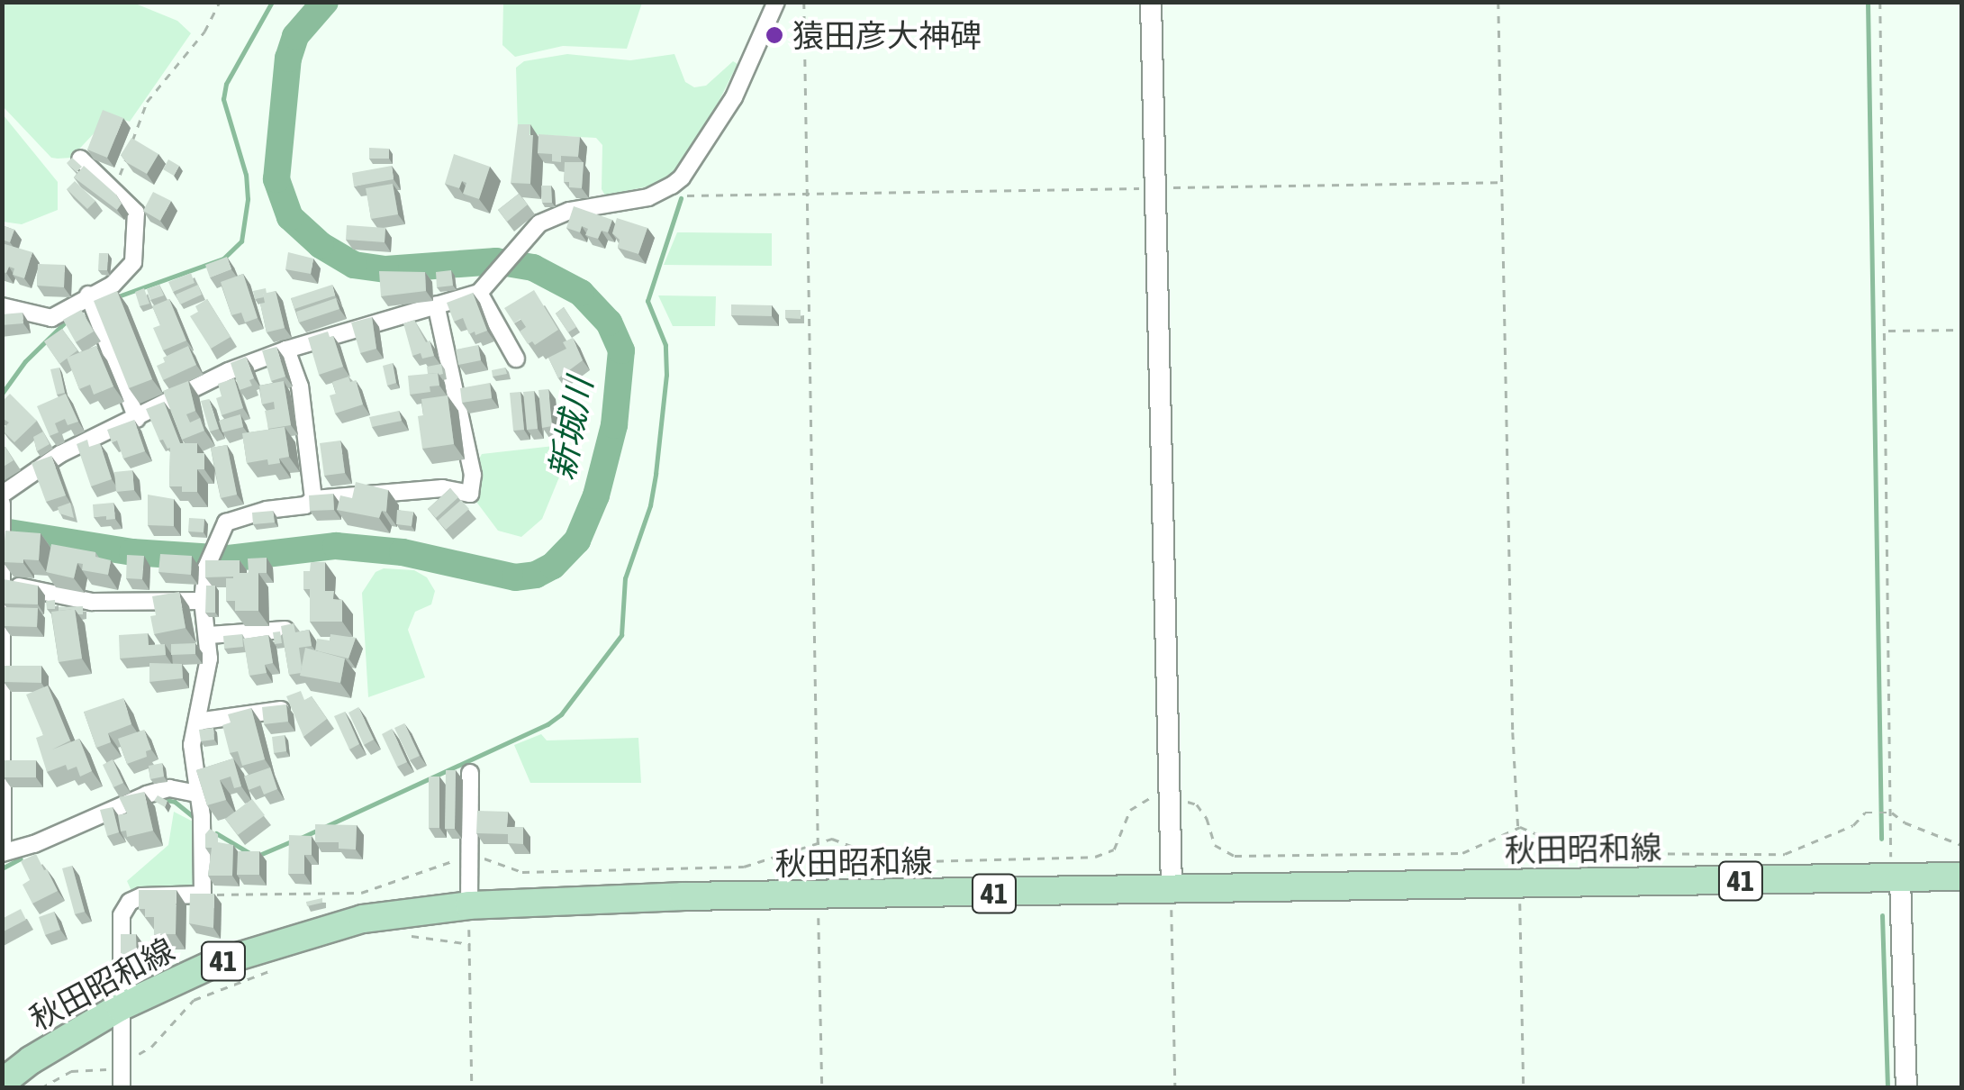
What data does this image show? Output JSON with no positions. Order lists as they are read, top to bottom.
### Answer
{
  "streets": {
    "main road": ["秋田昭和線", "41"]
  },
  "water": ["新城川"],
  "places": ["猿田彦大神碑"]
}
